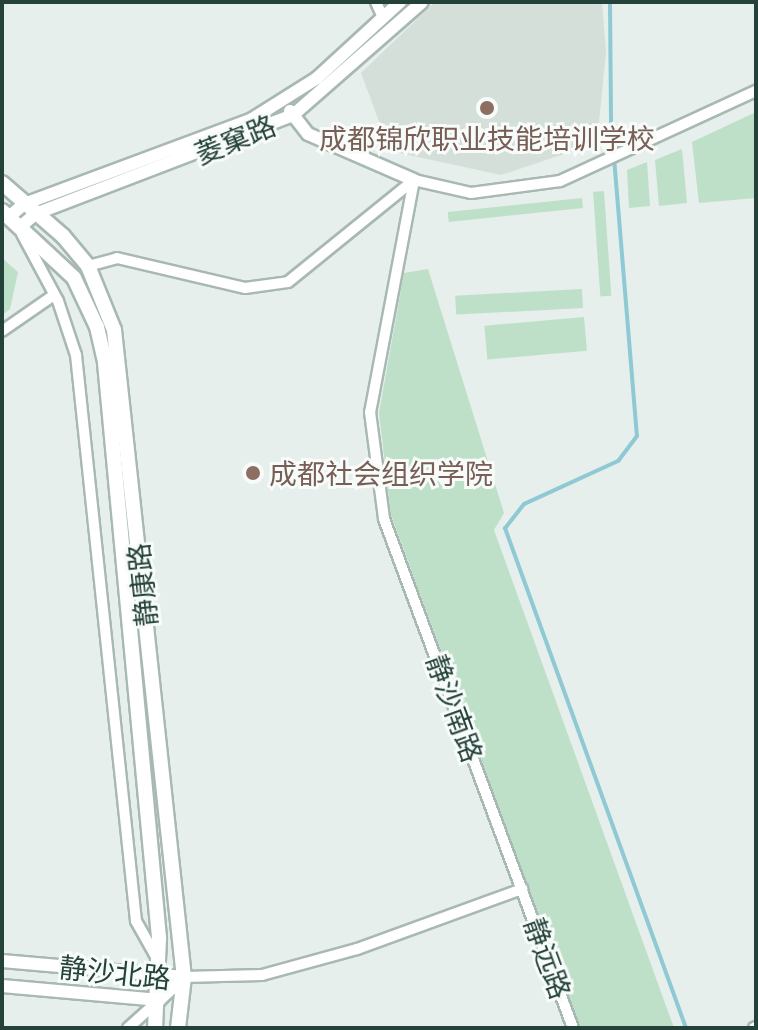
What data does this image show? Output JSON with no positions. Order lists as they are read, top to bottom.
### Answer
{
  "streets": {
    "main road": ["静康路"],
    "street": [
      "菱窠路",
      "静沙南路",
      "静远路",
      "静沙北路"
    ]
  },
  "crossings": [
    ["菱窠路", "静康路"],
    ["静康路", "静沙北路"],
    ["静沙南路", "静远路"]
  ],
  "places": ["成都锦欣职业技能培训学校", "成都社会组织学院"]
}
